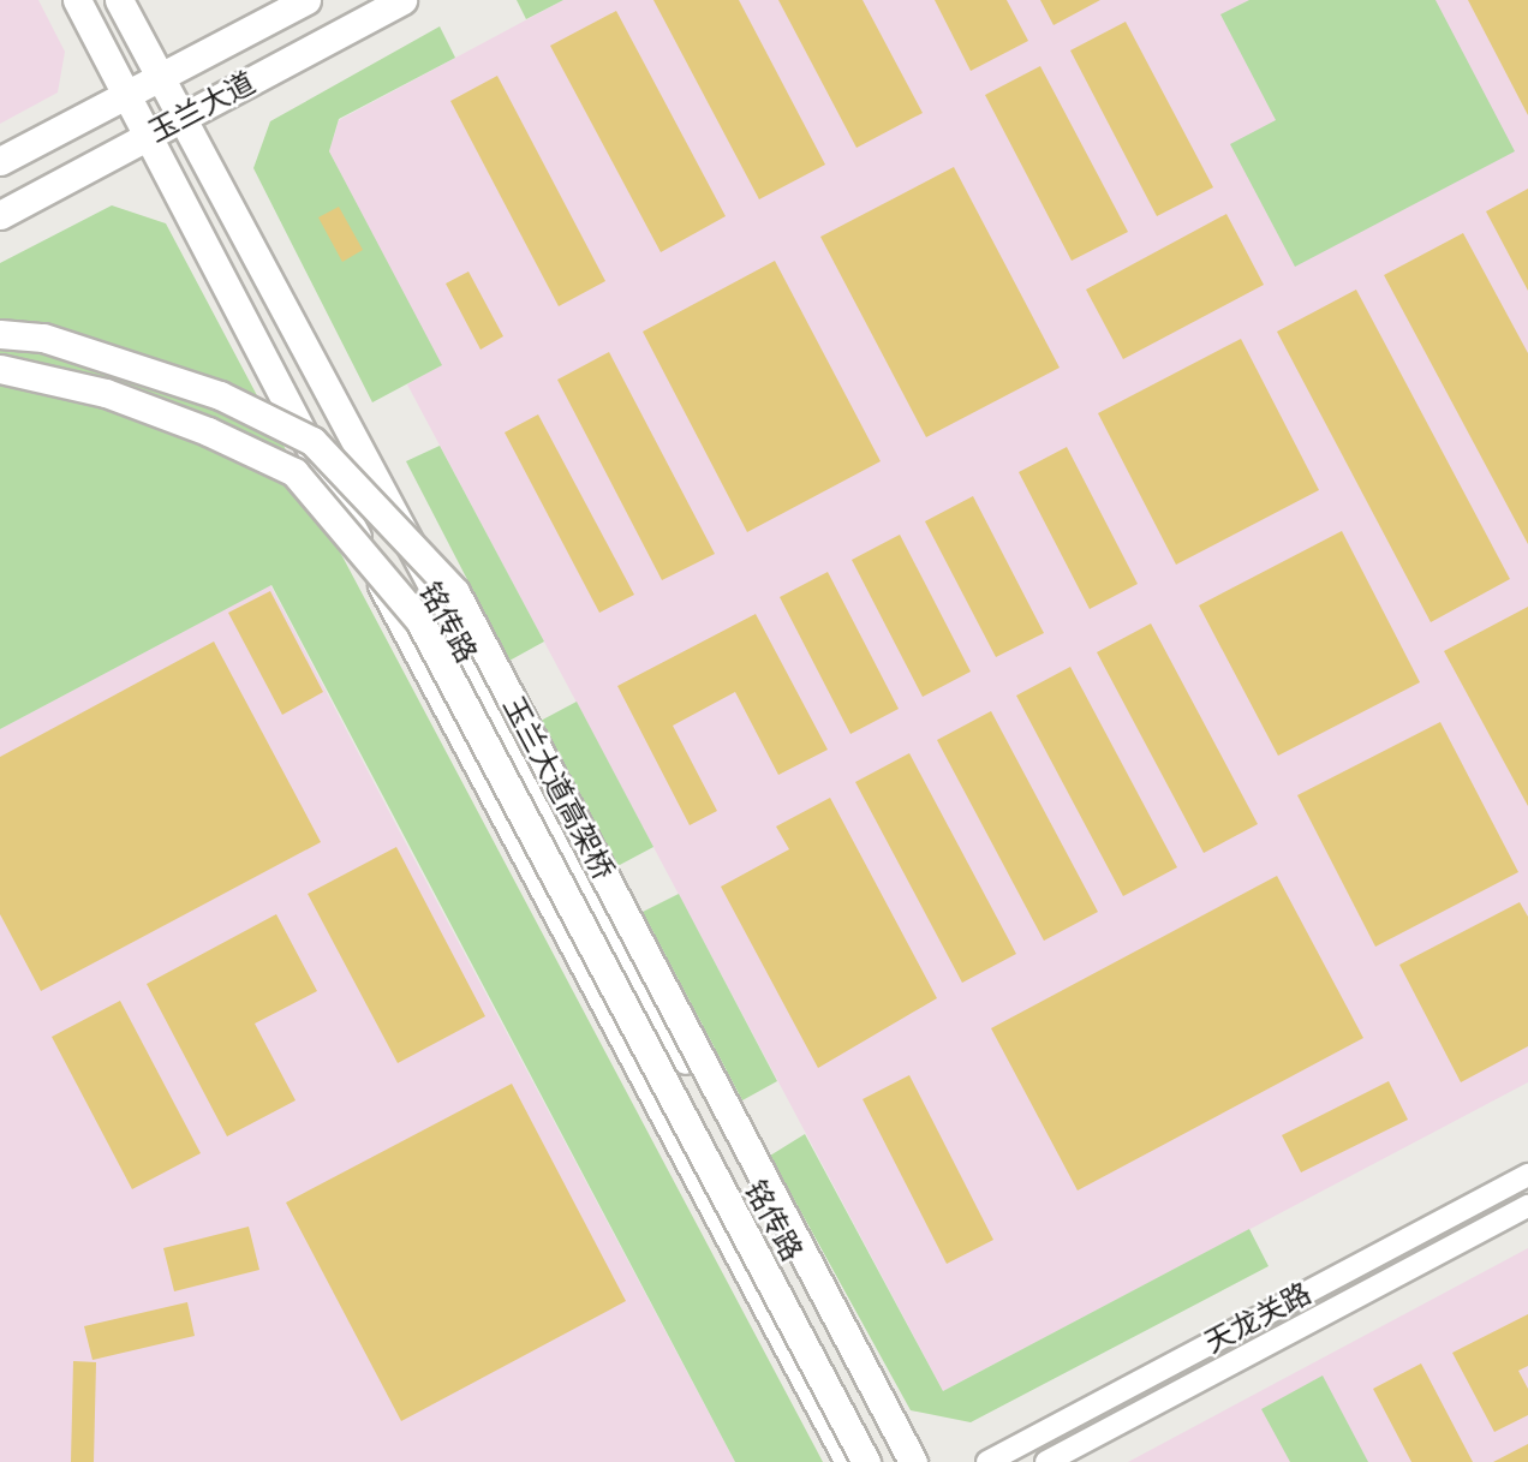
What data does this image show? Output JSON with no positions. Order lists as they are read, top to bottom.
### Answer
{
  "streets": {
    "main road": ["玉兰大道", "铭传路", "玉兰大道高架桥"],
    "street": ["天龙关路"]
  },
  "crossings": [
    ["玉兰大道", "铭传路"]
  ]
}
